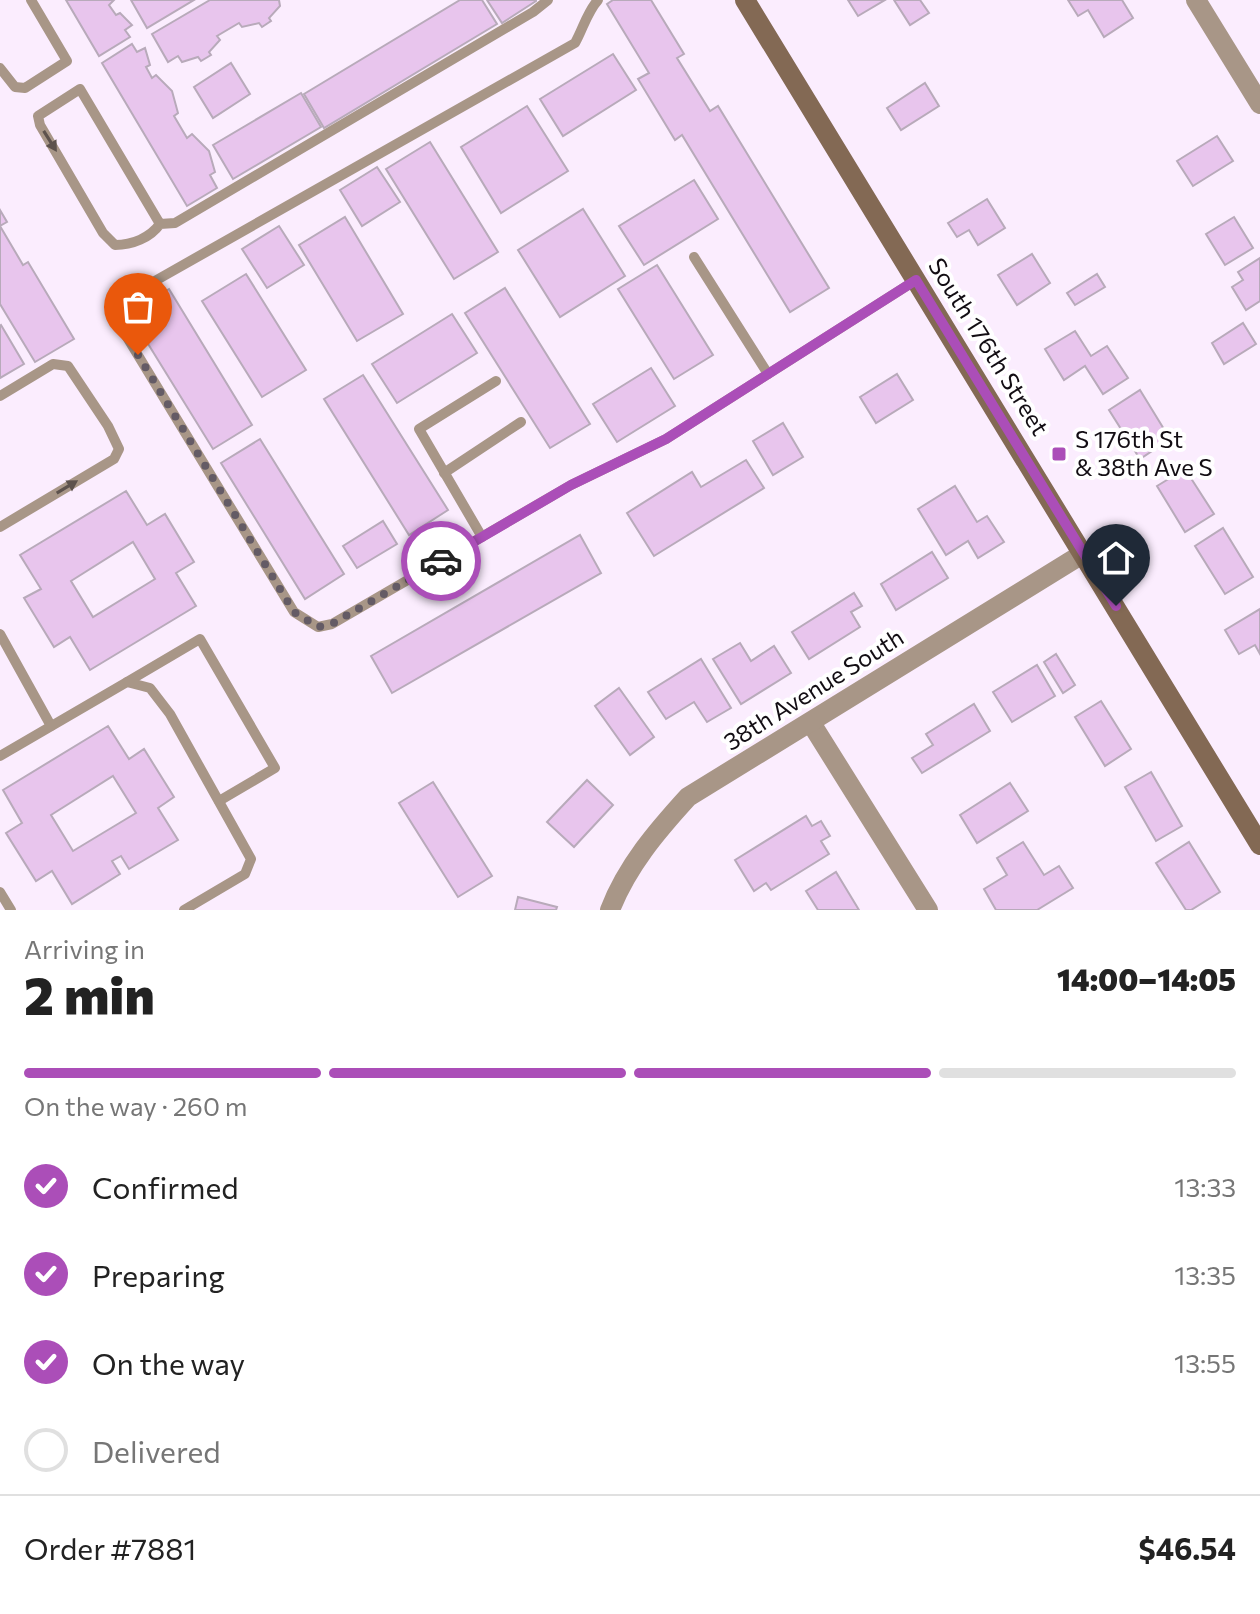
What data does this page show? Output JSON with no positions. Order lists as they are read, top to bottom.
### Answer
{
  "streets": {
    "street": ["South 176th Street", "38th Avenue South"]
  },
  "crossings": [
    ["South 176th Street", "38th Avenue South"]
  ],
  "places": {
    "transit": ["S 176th St & 38th Ave S"]
  },
  "page": {
    "heading": ["2 min", "Arriving in", "14:00–14:05"],
    "panel": ["Order #7881", "$46.54"],
    "bar": "On the way · 260 m",
    "list": [
      ["Confirmed", "13:33"],
      ["Preparing", "13:35"],
      ["On the way", "13:55"],
      "Delivered"
    ]
  }
}
